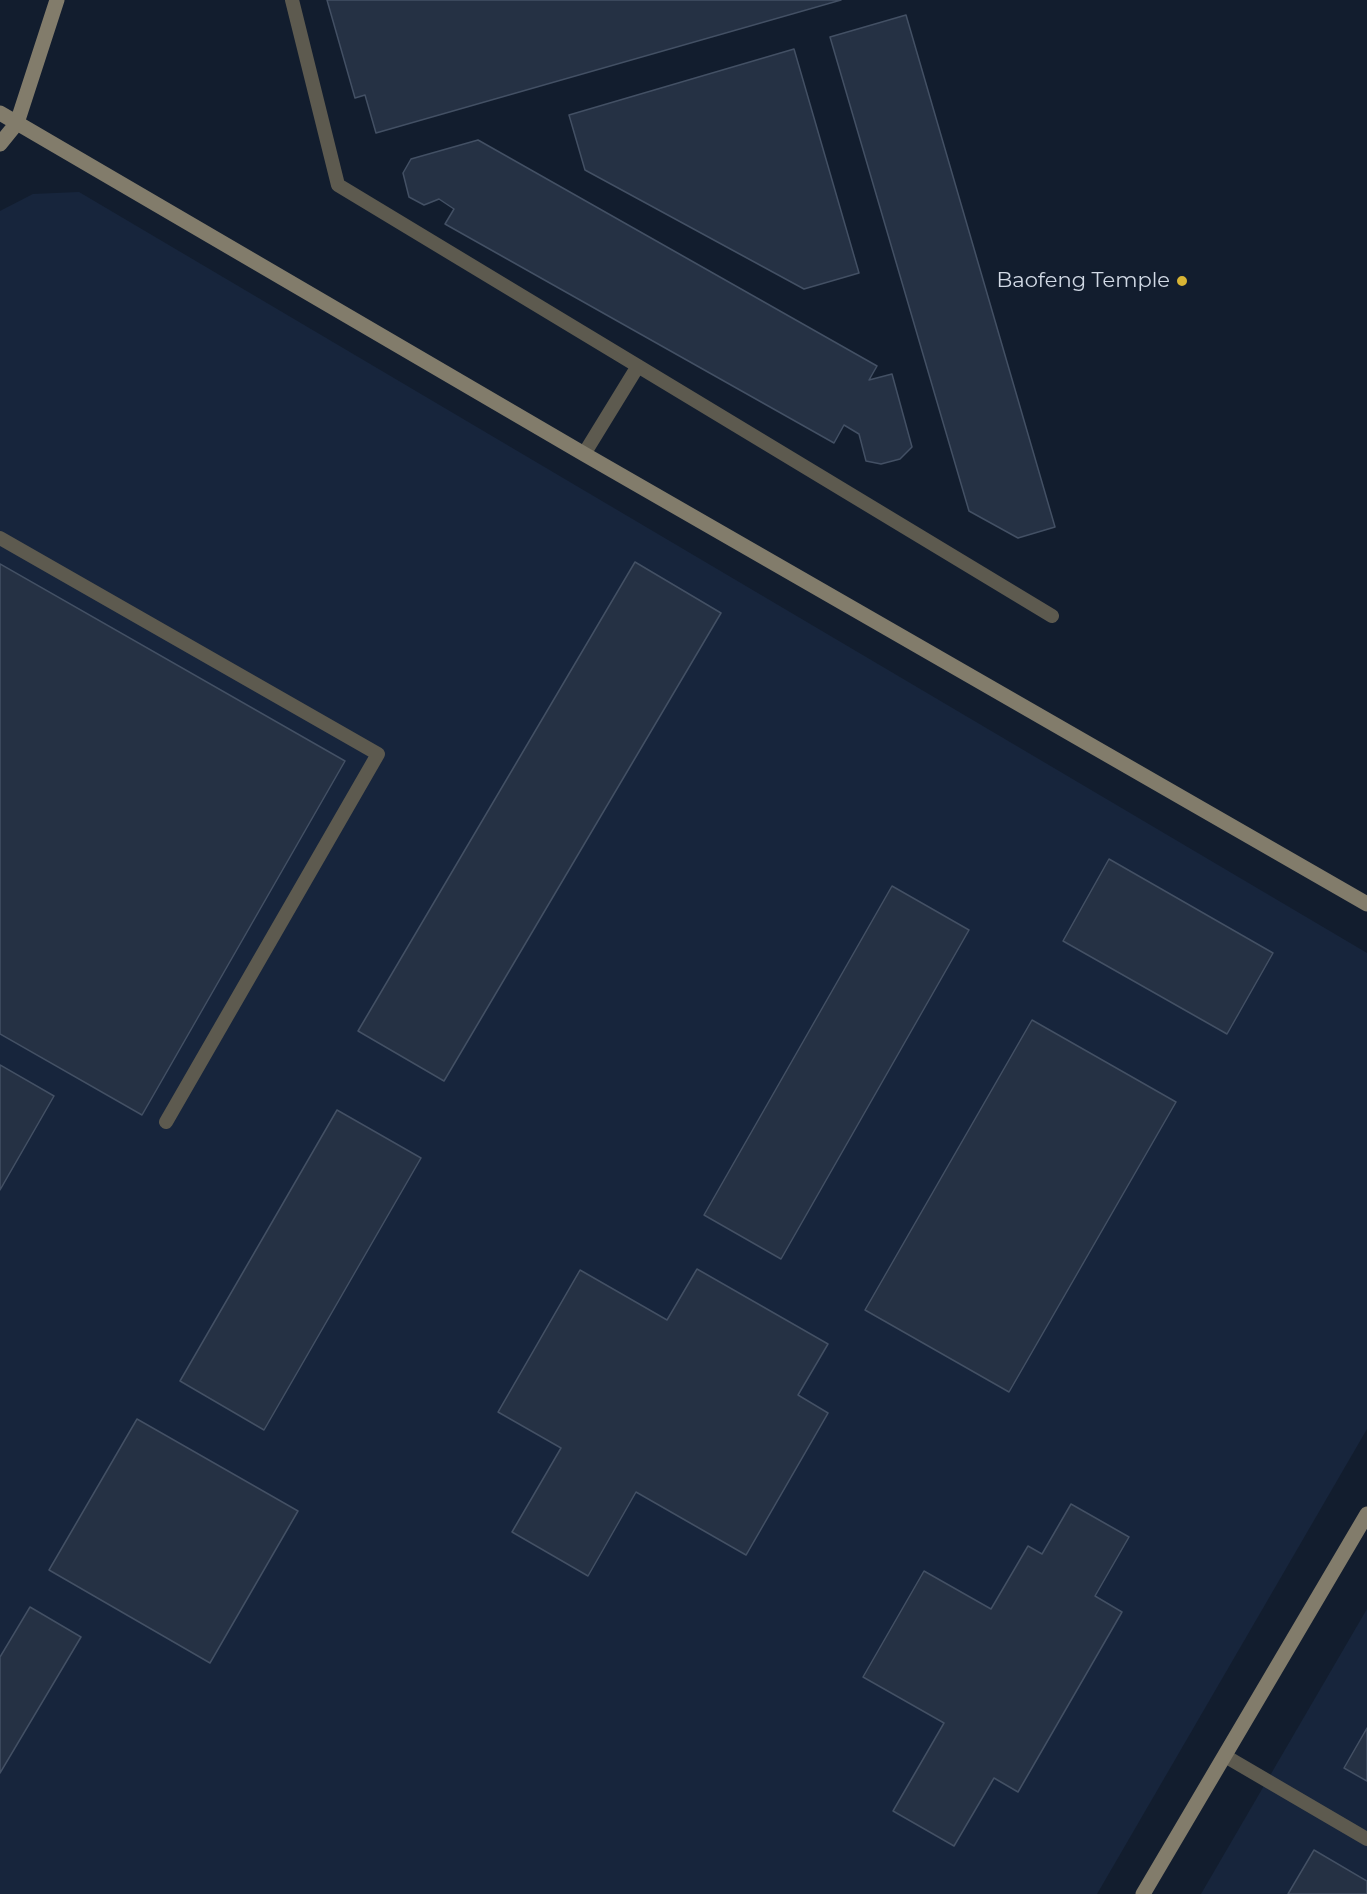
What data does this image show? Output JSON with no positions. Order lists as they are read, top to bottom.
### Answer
{
  "places": ["Baofeng Temple"]
}
